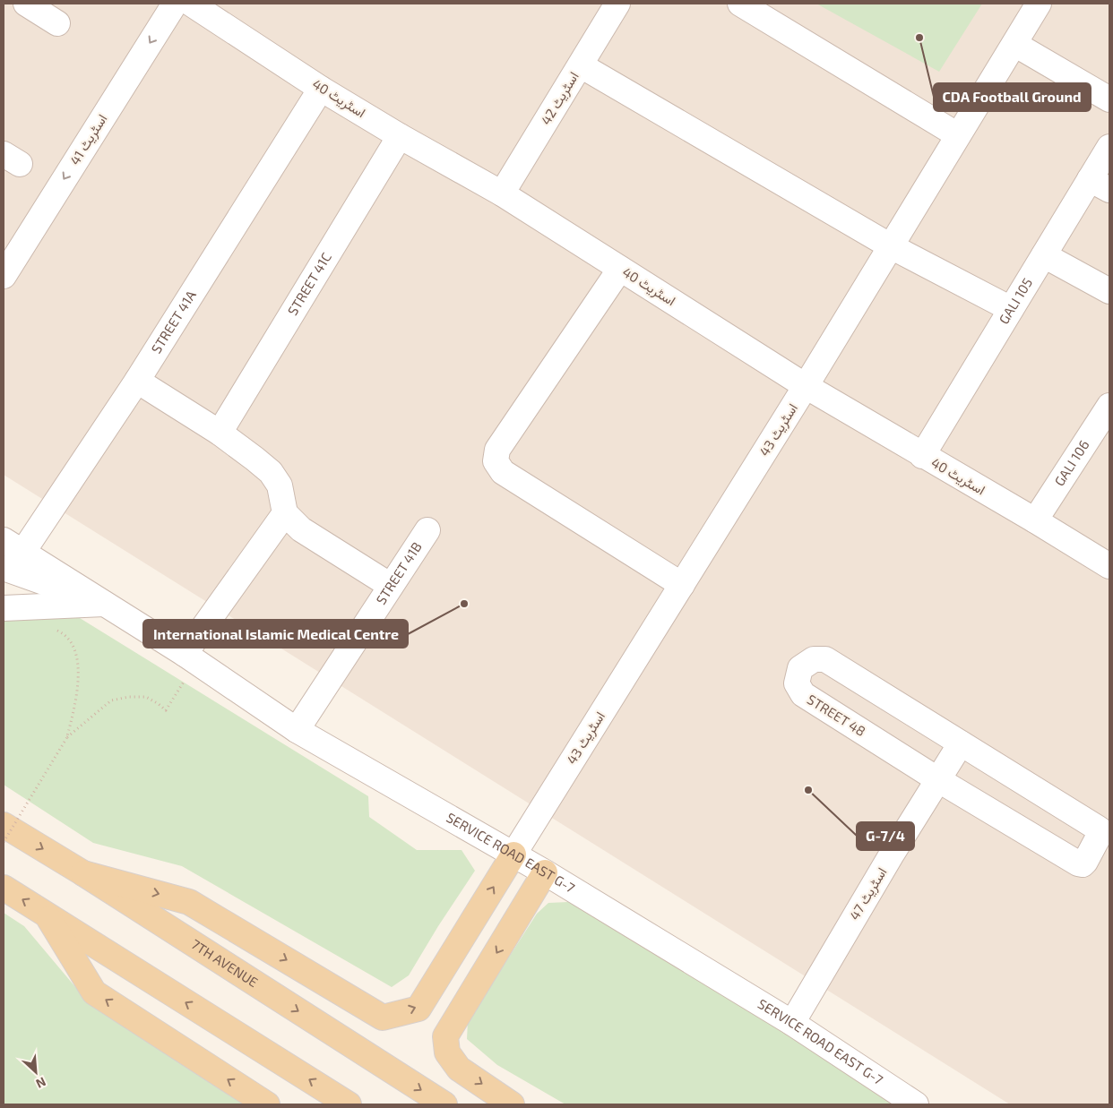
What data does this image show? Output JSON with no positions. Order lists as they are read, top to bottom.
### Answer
{
  "streets": {
    "main road": ["7TH AVENUE"],
    "street": [
      "اسٹریٹ 40",
      "اسٹریٹ 42",
      "اسٹریٹ 41",
      "STREET 41C",
      "GALI 105",
      "STREET 41A",
      "اسٹریٹ 43",
      "GALI 106",
      "STREET 41B",
      "STREET 48",
      "SERVICE ROAD EAST G-7",
      "اسٹریٹ 47"
    ]
  },
  "crossings": [
    ["اسٹریٹ 40", "اسٹریٹ 42"],
    ["اسٹریٹ 40", "STREET 41C"],
    ["اسٹریٹ 40", "GALI 105"],
    ["اسٹریٹ 40", "STREET 41A"],
    ["اسٹریٹ 40", "اسٹریٹ 43"],
    ["اسٹریٹ 40", "GALI 106"],
    ["STREET 41A", "SERVICE ROAD EAST G-7"],
    ["اسٹریٹ 43", "SERVICE ROAD EAST G-7"],
    ["STREET 41B", "SERVICE ROAD EAST G-7"],
    ["STREET 48", "اسٹریٹ 47"],
    ["SERVICE ROAD EAST G-7", "اسٹریٹ 47"]
  ],
  "one_way": ["اسٹریٹ 41"],
  "places": ["CDA Football Ground", "International Islamic Medical Centre", "G-7/4"],
  "north": "bottom right"
}
